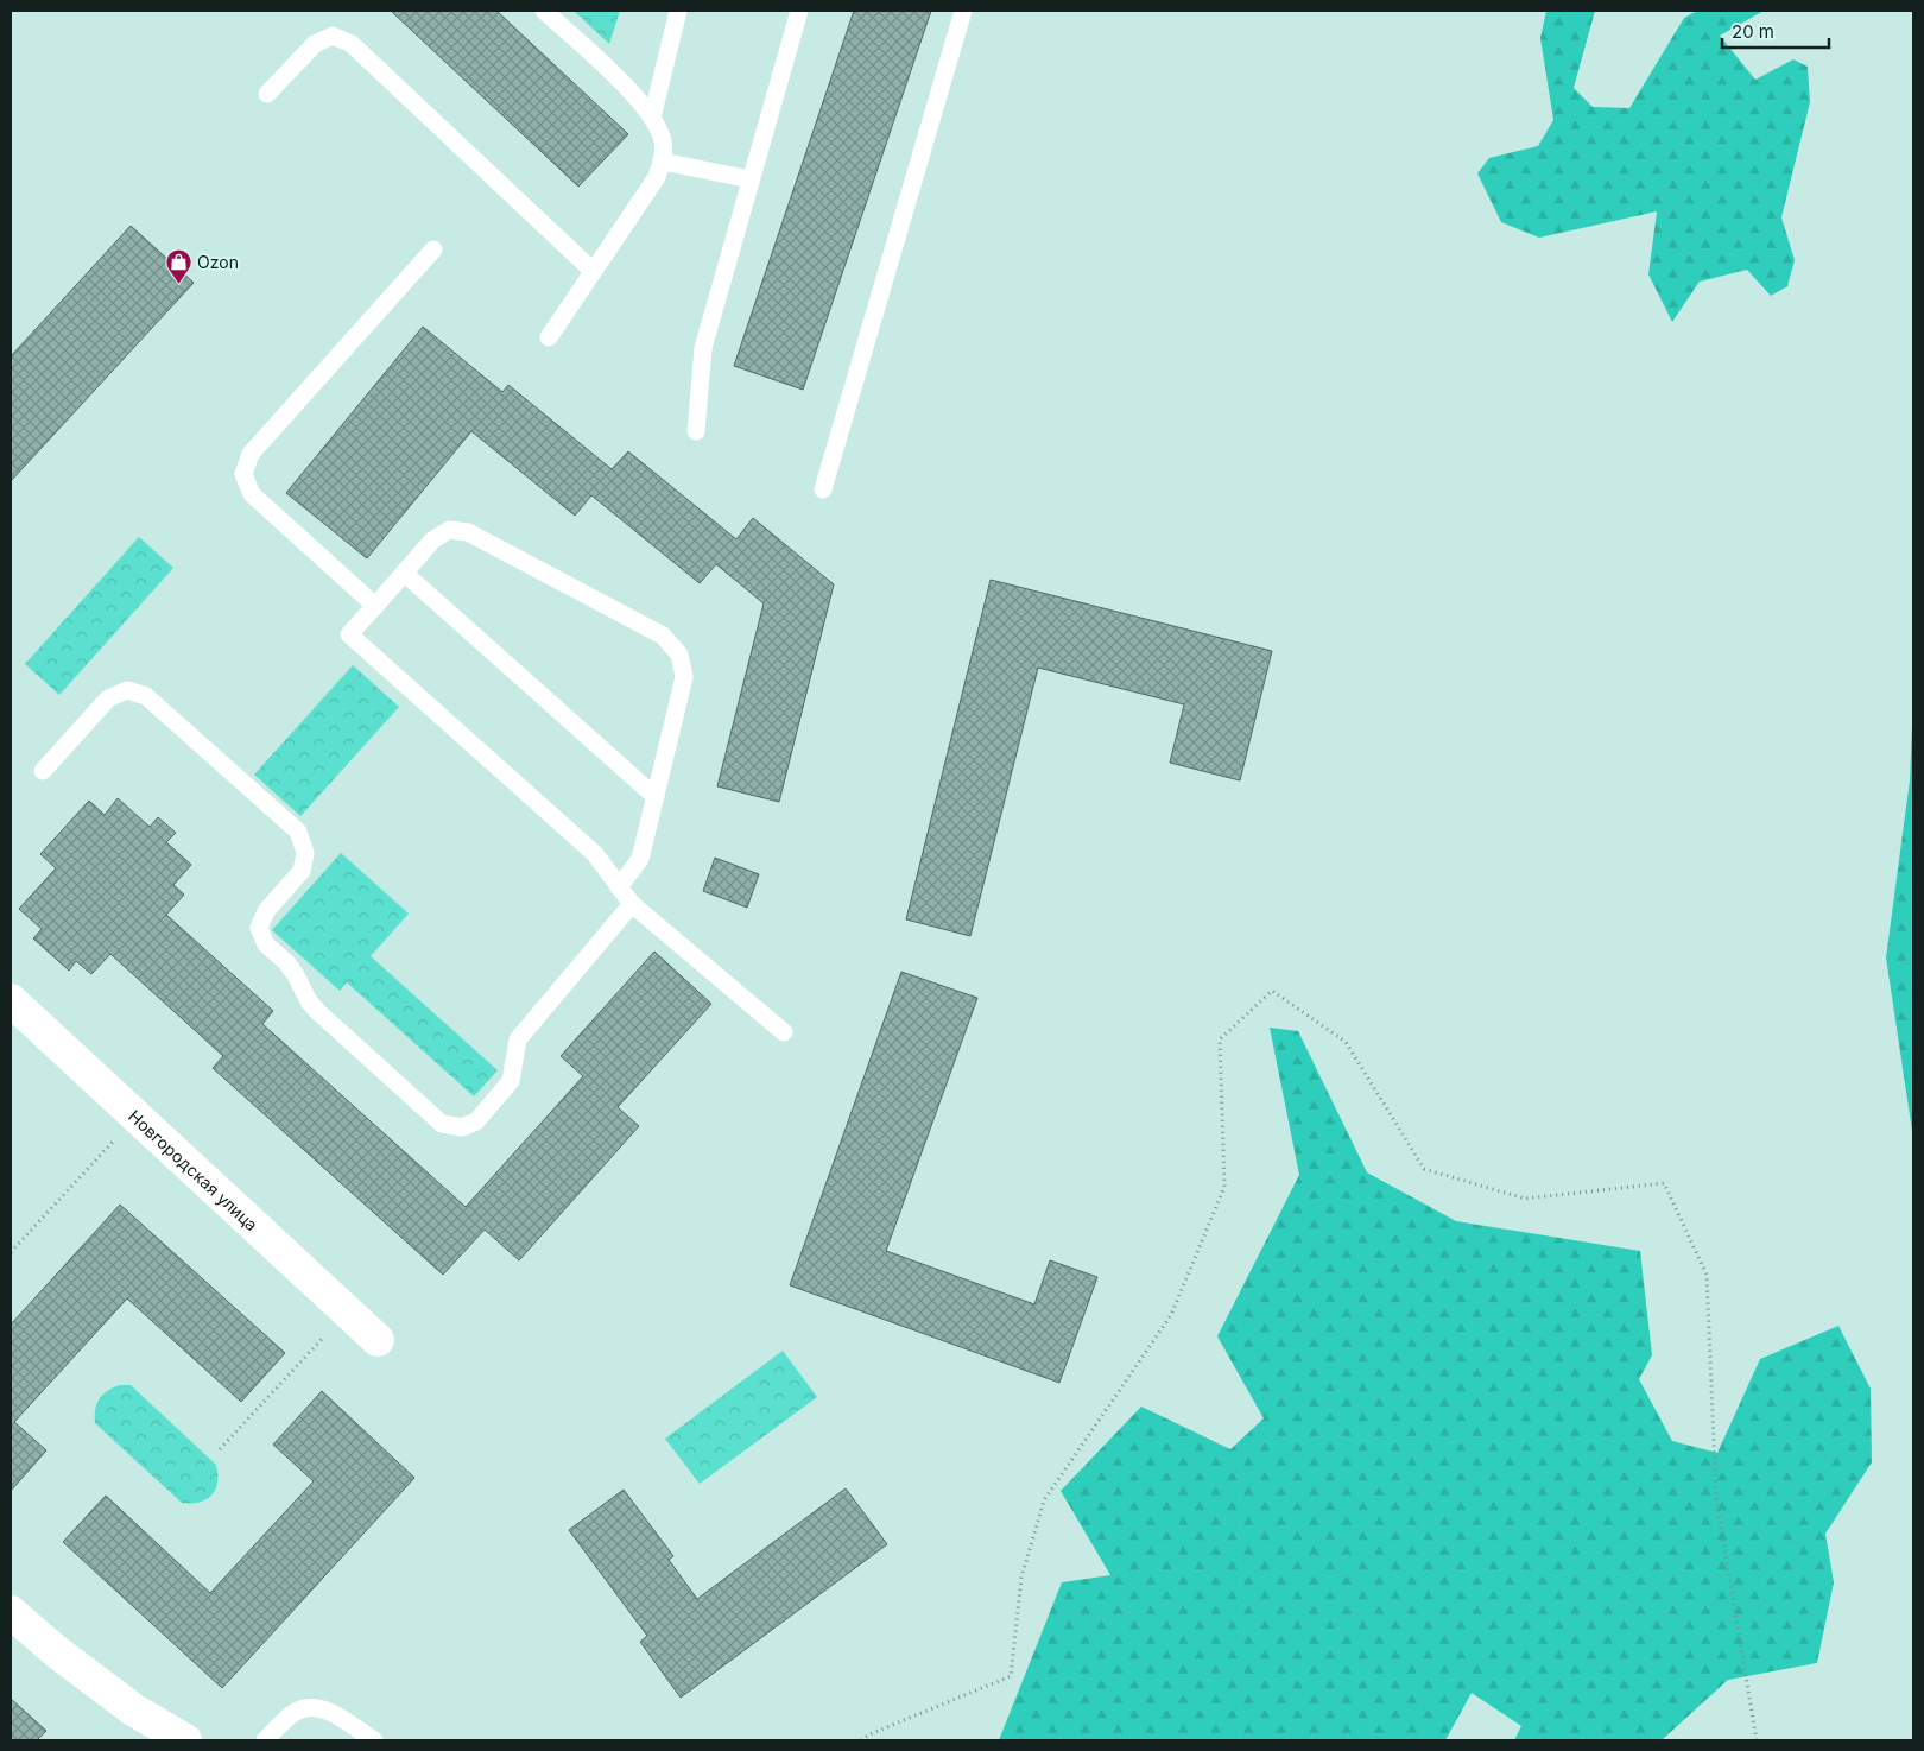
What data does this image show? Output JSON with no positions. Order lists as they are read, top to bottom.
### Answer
{
  "streets": {
    "street": ["Новгородская улица"]
  },
  "places": {
    "shop": ["Ozon"]
  },
  "scale_bar": "20 m"
}
